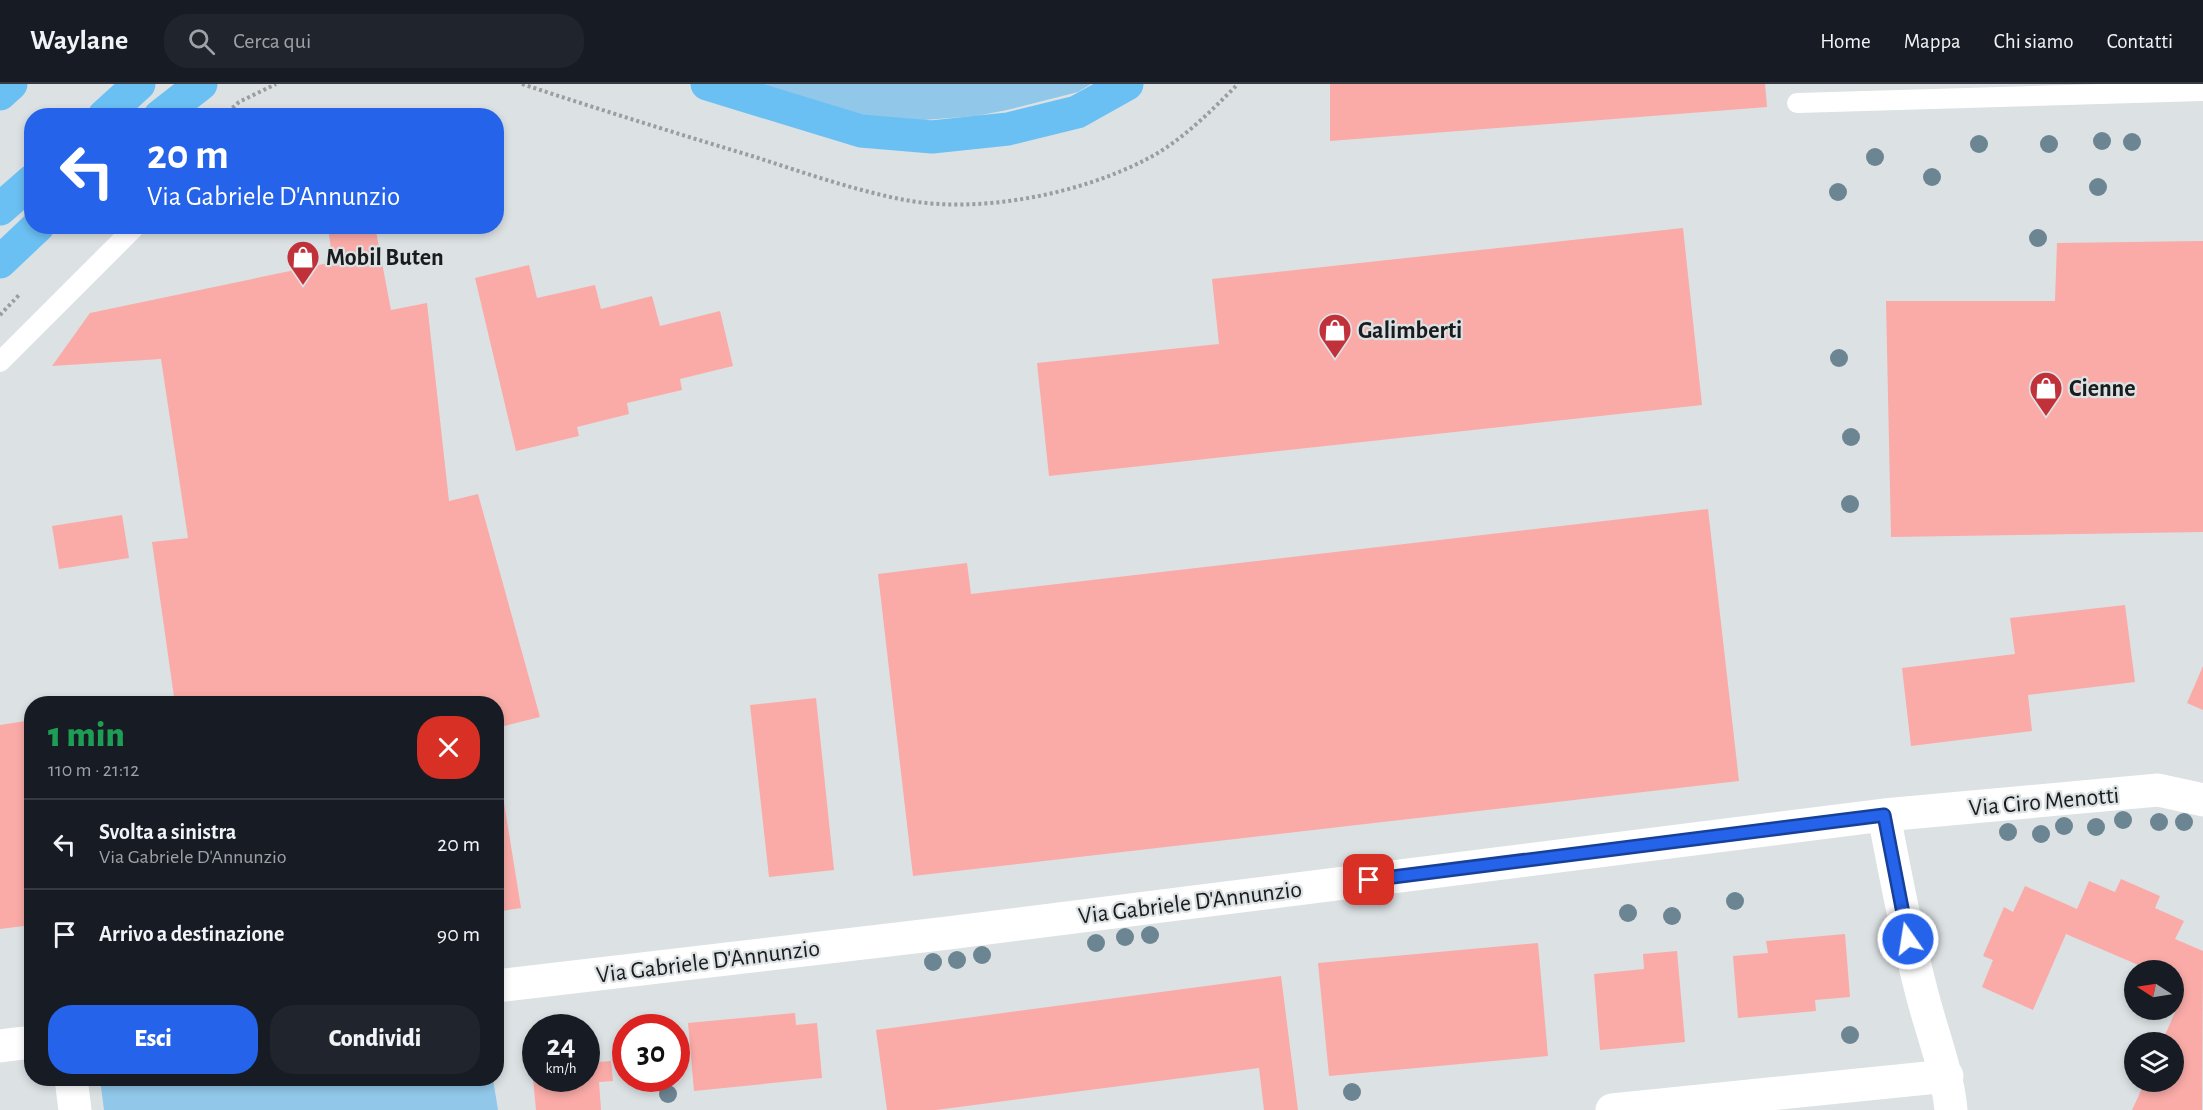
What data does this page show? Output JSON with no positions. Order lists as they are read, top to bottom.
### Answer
{
  "streets": {
    "street": ["Via Ciro Menotti", "Via Gabriele D'Annunzio"]
  },
  "crossings": [
    ["Via Ciro Menotti", "Via Gabriele D'Annunzio"]
  ],
  "places": {
    "shop": ["Mobil Buten", "Galimberti", "Cienne"]
  },
  "north": "left",
  "page": {
    "header": "Waylane",
    "search": "Cerca qui",
    "nav": [
      "Home",
      "Mappa",
      "Chi siamo",
      "Contatti"
    ],
    "turn": ["20 m", "Via Gabriele D'Annunzio"],
    "heading": ["1 min", "110 m · 21:12"],
    "list": [
      {
        "name": "Svolta a sinistra",
        "note": "Via Gabriele D'Annunzio",
        "value": "20 m"
      },
      {
        "name": "Arrivo a destinazione",
        "value": "90 m"
      }
    ],
    "buttons": ["Esci", "Condividi"],
    "speed": "24 km/h",
    "limit": "30"
  }
}
